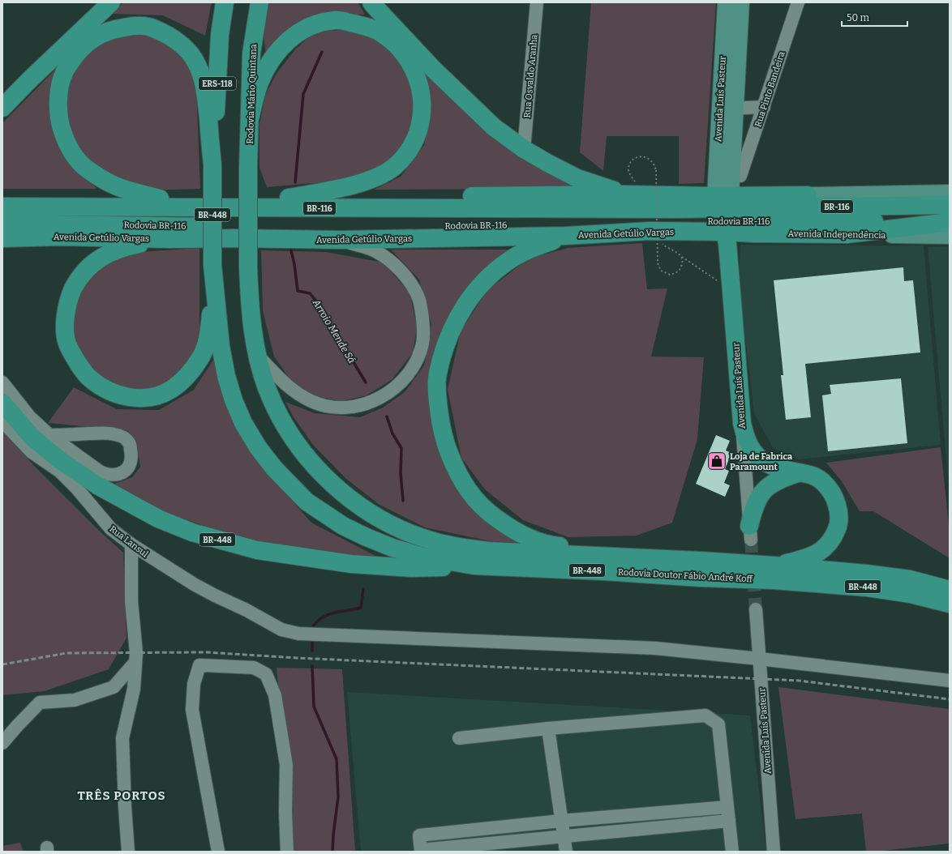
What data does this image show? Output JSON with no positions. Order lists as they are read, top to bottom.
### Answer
{
  "streets": {
    "highway": [
      "ERS-118",
      "Rodovia Mário Quintana",
      "Avenida Luís Pasteur",
      "BR-116",
      "BR-448",
      "Rodovia BR-116",
      "Avenida Getúlio Vargas",
      "Avenida Independência",
      "Rodovia Doutor Fábio André Koff"
    ],
    "street": ["Rua Osvaldo Aranha", "Rua Pinto Bandeira", "Rua Lansul"]
  },
  "crossings": [
    ["ERS-118", "Rodovia Doutor Fábio André Koff"],
    ["Rodovia Mário Quintana", "Rodovia Doutor Fábio André Koff"],
    ["Avenida Luís Pasteur", "Rodovia BR-116"],
    ["Avenida Luís Pasteur", "Avenida Getúlio Vargas"],
    ["Avenida Luís Pasteur", "Avenida Independência"],
    ["Avenida Luís Pasteur", "Rua Lansul"],
    ["BR-116", "Rodovia BR-116"],
    ["BR-116", "Avenida Independência"],
    ["BR-448", "Rodovia Doutor Fábio André Koff"],
    ["Rodovia BR-116", "Avenida Getúlio Vargas"],
    ["Avenida Getúlio Vargas", "Avenida Independência"]
  ],
  "districts": ["TRÊS PORTOS"],
  "water": ["Arroio Mende Sá"],
  "places": {
    "shop": ["Loja de Fabrica Paramount"]
  },
  "scale_bar": "50 m"
}
